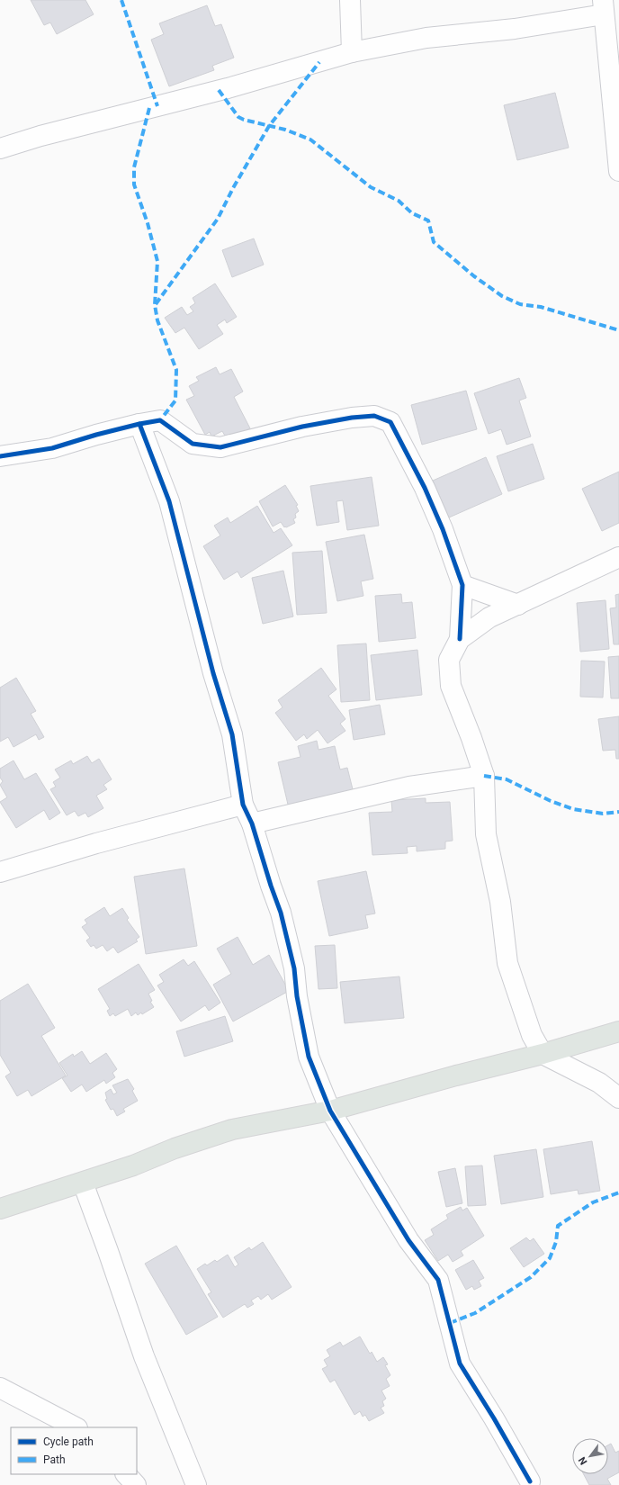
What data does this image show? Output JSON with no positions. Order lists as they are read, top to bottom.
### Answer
{
  "legend": ["Cycle path", "Path"],
  "north": "bottom left"
}
